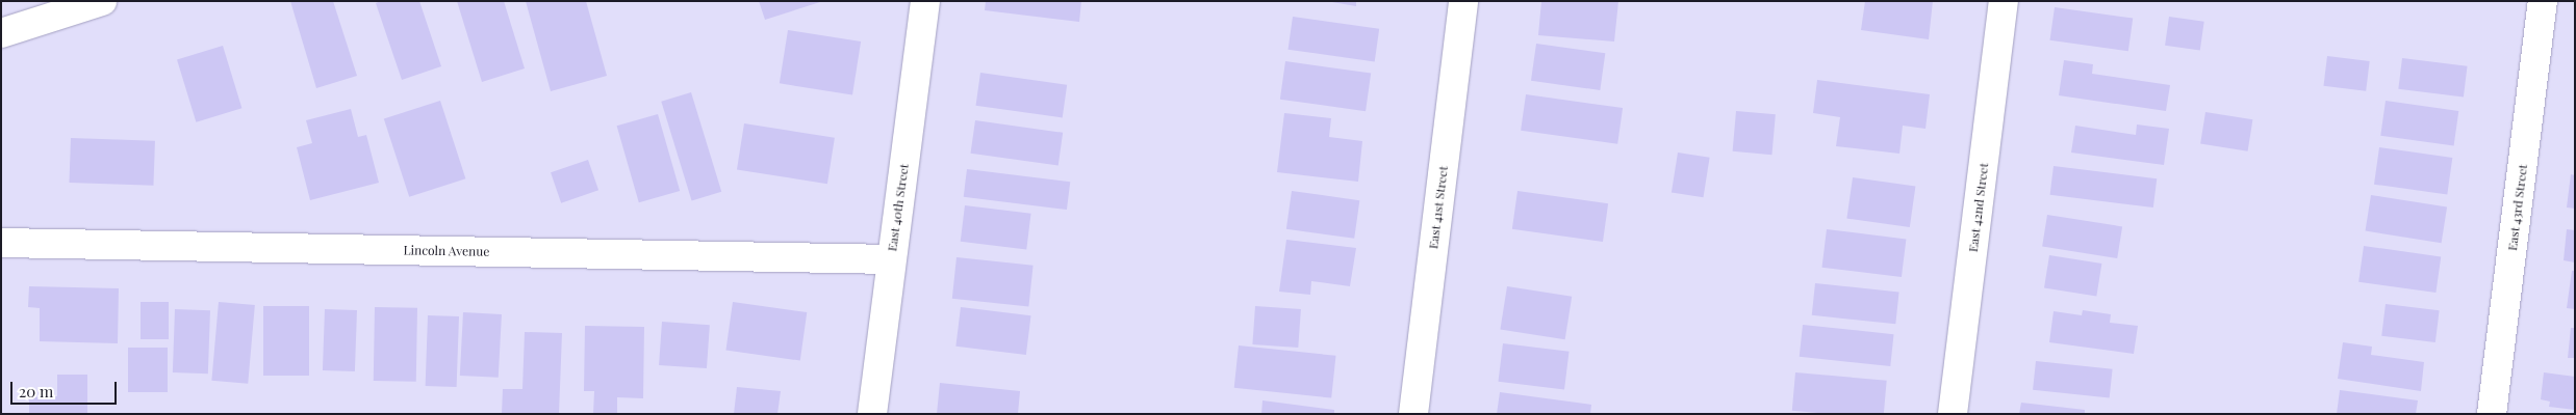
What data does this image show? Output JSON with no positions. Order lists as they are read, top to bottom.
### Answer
{
  "streets": {
    "street": [
      "East 40th Street",
      "East 41st Street",
      "East 42nd Street",
      "East 43rd Street",
      "Lincoln Avenue"
    ]
  },
  "crossings": [
    ["East 40th Street", "Lincoln Avenue"]
  ],
  "scale_bar": "20 m"
}
